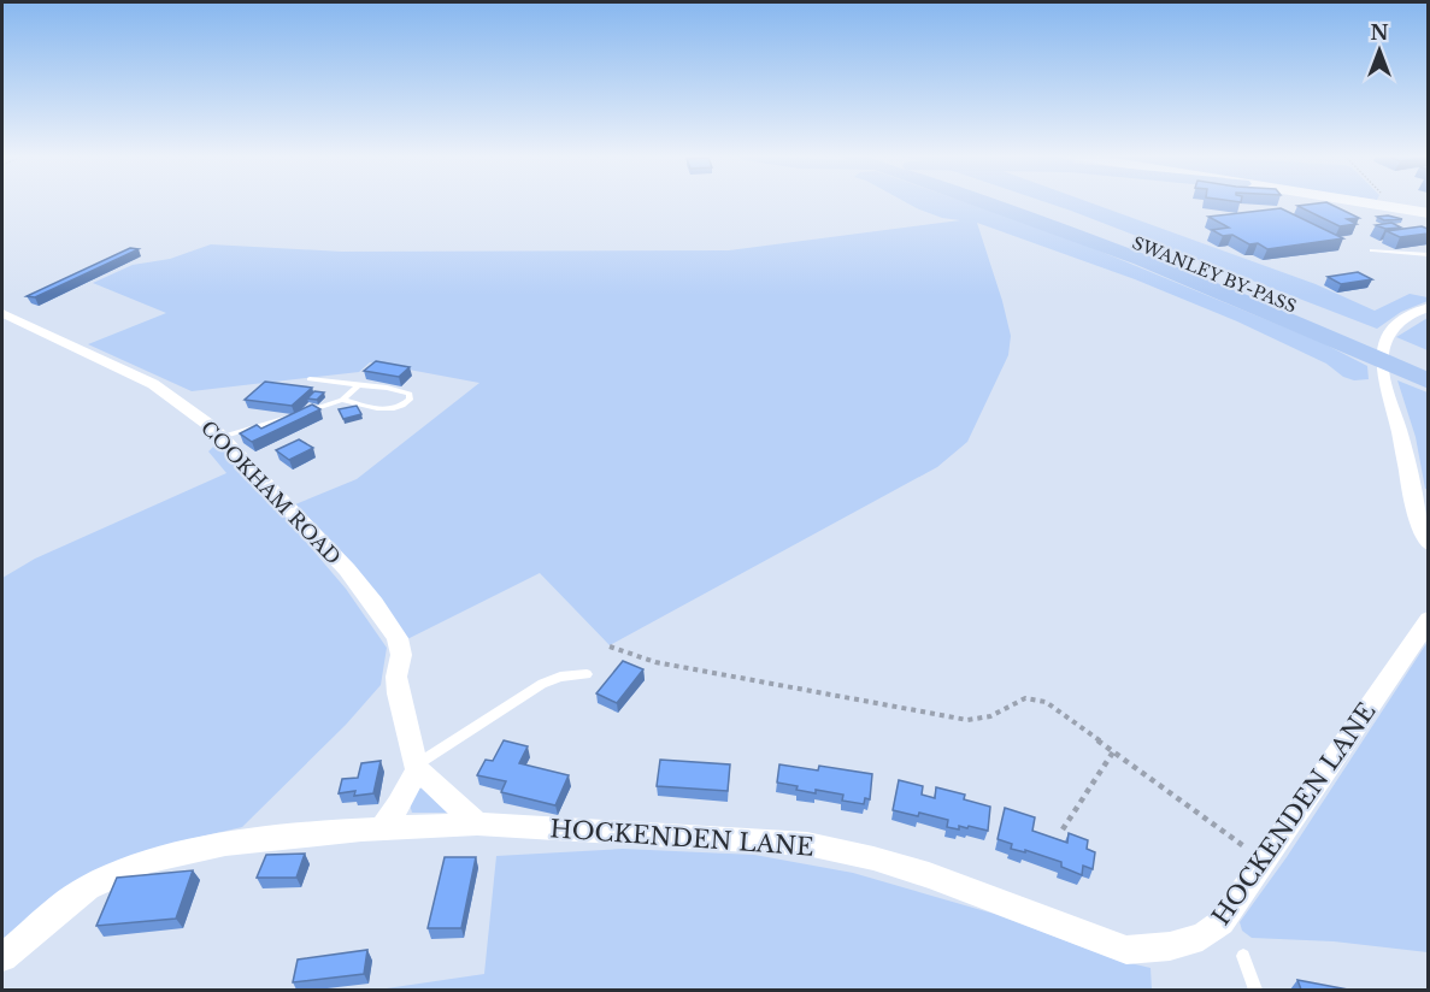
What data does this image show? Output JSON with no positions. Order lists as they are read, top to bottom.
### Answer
{
  "streets": {
    "highway": ["SWANLEY BY-PASS"],
    "street": ["COOKHAM ROAD", "HOCKENDEN LANE"]
  },
  "north": "top"
}
